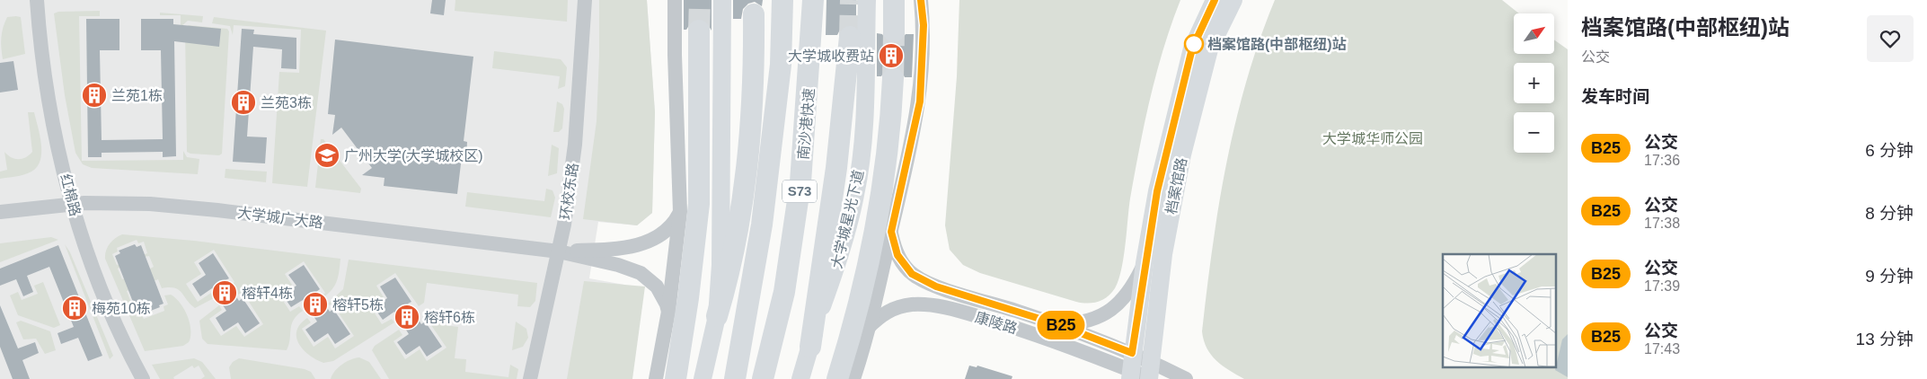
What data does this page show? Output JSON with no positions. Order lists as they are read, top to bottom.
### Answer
{
  "streets": {
    "highway": ["南沙港快速", "S73"],
    "main road": ["档案馆路", "大学城星光下道"],
    "street": [
      "环校东路",
      "红棉路",
      "大学城广大路",
      "康陵路"
    ]
  },
  "crossings": [
    ["档案馆路", "康陵路"],
    ["环校东路", "大学城广大路"],
    ["红棉路", "大学城广大路"]
  ],
  "parks": ["大学城华师公园"],
  "places": {
    "other": ["档案馆路(中部枢纽)站"],
    "building": [
      "大学城收费站",
      "兰苑1栋",
      "兰苑3栋",
      "榕轩4栋",
      "榕轩5栋",
      "梅苑10栋",
      "榕轩6栋"
    ],
    "school or university": ["广州大学(大学城校区)"]
  },
  "lines": ["bus line B25"],
  "north": "top right",
  "page": {
    "on_map": "B25",
    "heading": [
      ["档案馆路(中部枢纽)站", "公交"],
      "发车时间"
    ],
    "map_buttons": ["+", "−"],
    "list": [
      {
        "mark": "B25",
        "name": "公交",
        "note": "17:36",
        "value": "6 分钟"
      },
      {
        "mark": "B25",
        "name": "公交",
        "note": "17:38",
        "value": "8 分钟"
      },
      {
        "mark": "B25",
        "name": "公交",
        "note": "17:39",
        "value": "9 分钟"
      },
      {
        "mark": "B25",
        "name": "公交",
        "note": "17:43",
        "value": "13 分钟"
      }
    ]
  }
}
